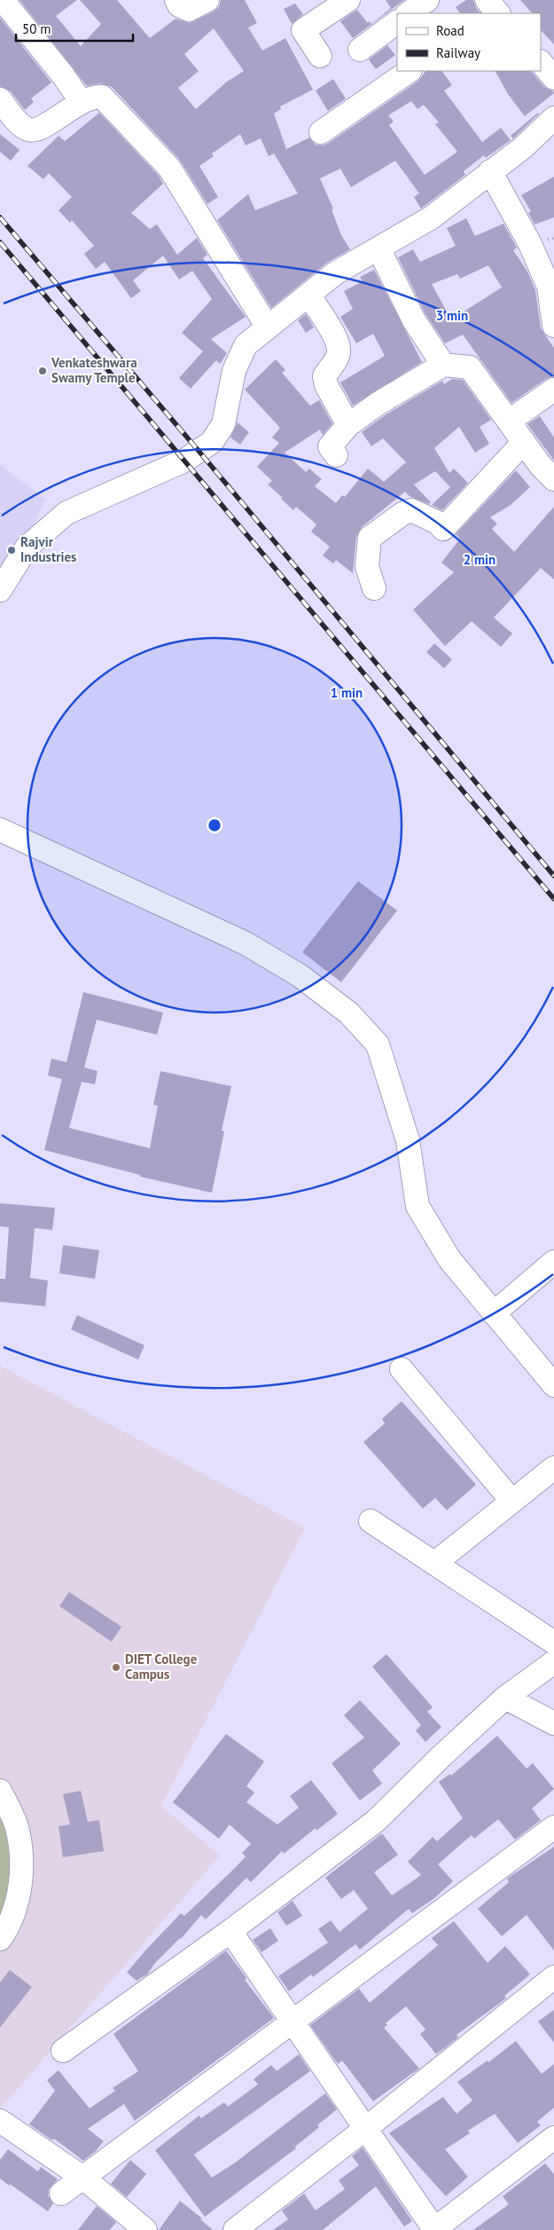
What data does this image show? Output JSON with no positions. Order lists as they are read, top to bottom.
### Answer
{
  "places": ["Venkateshwara Swamy Temple", "Rajvir Industries", "DIET College Campus"],
  "legend": ["Road", "Railway"],
  "scale_bar": "50 m",
  "rings": ["3 min", "2 min", "1 min"]
}
